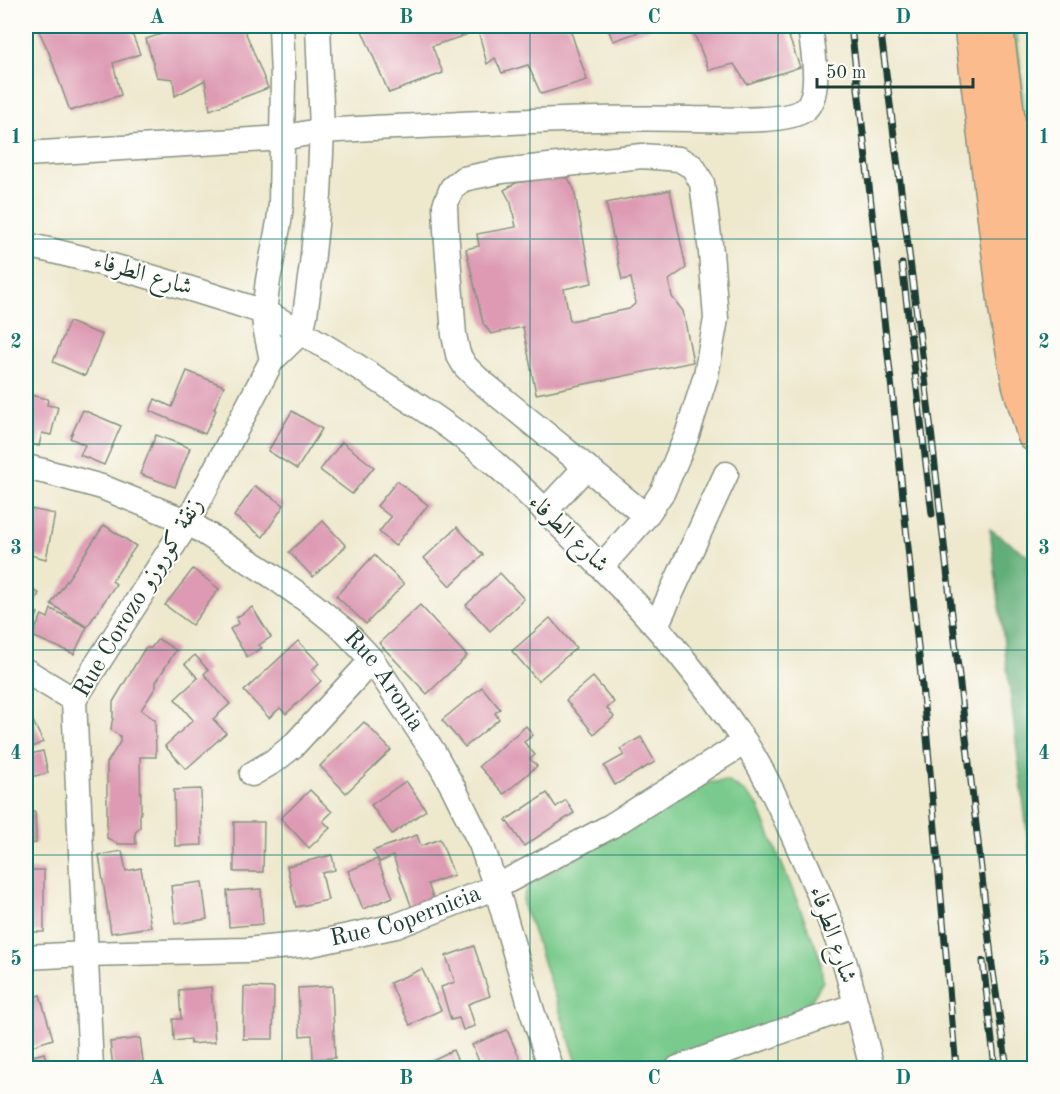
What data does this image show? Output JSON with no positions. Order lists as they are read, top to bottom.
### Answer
{
  "streets": {
    "street": [
      "شارع الطرفاء",
      "Rue Corozo زنقة كوروزو",
      "Rue Aronia",
      "Rue Copernicia"
    ]
  },
  "crossings": [
    ["شارع الطرفاء", "Rue Corozo زنقة كوروزو"],
    ["شارع الطرفاء", "Rue Copernicia"],
    ["Rue Corozo زنقة كوروزو", "Rue Aronia"],
    ["Rue Corozo زنقة كوروزو", "Rue Copernicia"],
    ["Rue Aronia", "Rue Copernicia"]
  ],
  "scale_bar": "50 m",
  "grid": {
    "columns": [
      "A",
      "B",
      "C",
      "D"
    ],
    "rows": [
      "1",
      "2",
      "3",
      "4",
      "5"
    ]
  }
}
